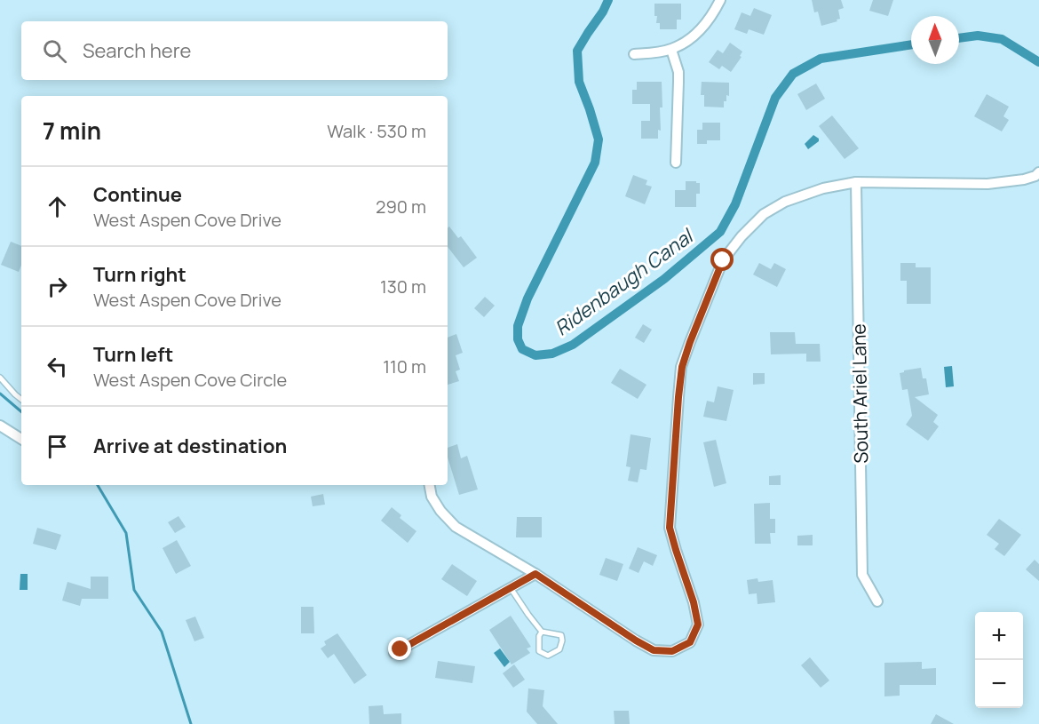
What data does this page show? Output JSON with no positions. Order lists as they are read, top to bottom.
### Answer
{
  "streets": {
    "street": ["South Ariel Lane"]
  },
  "water": ["Ridenbaugh Canal"],
  "north": "top",
  "page": {
    "search": "Search here",
    "heading": ["7 min", "Walk · 530 m"],
    "list": [
      ["Continue", "West Aspen Cove Drive", "290 m"],
      ["Turn right", "West Aspen Cove Drive", "130 m"],
      ["Turn left", "West Aspen Cove Circle", "110 m"],
      "Arrive at destination"
    ],
    "map_buttons": ["+", "−"]
  }
}
